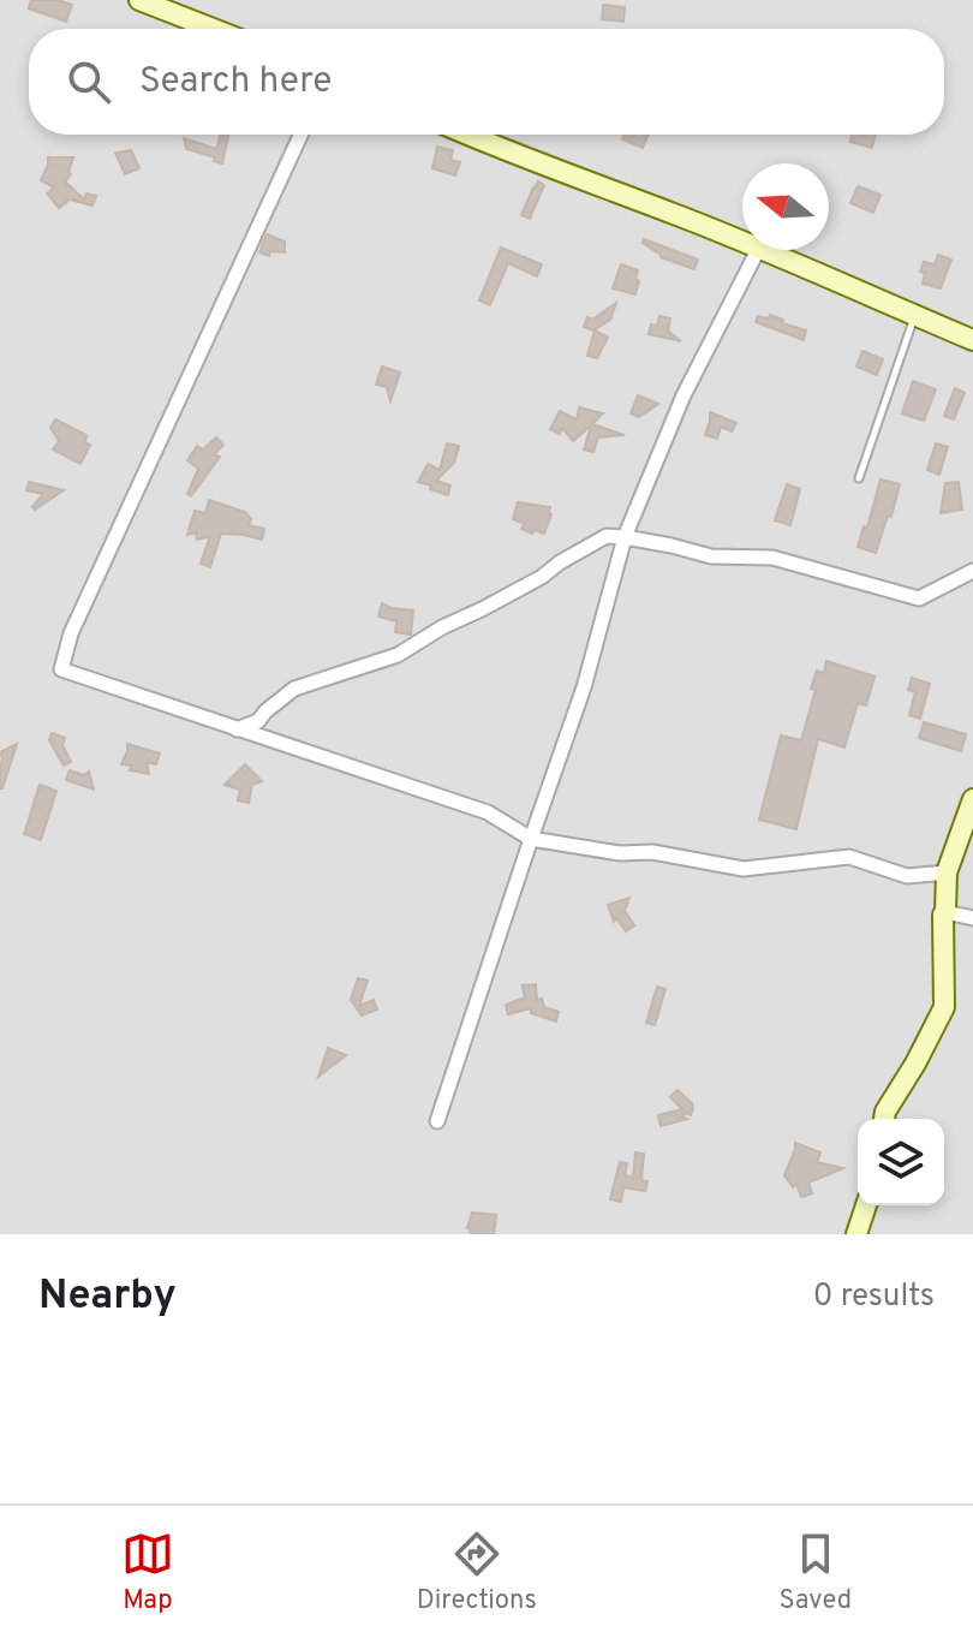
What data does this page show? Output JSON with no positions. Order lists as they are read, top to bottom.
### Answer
{
  "north": "left",
  "page": {
    "search": "Search here",
    "heading": ["Nearby", "0 results"],
    "nav": ["Map", "Directions", "Saved"]
  }
}
